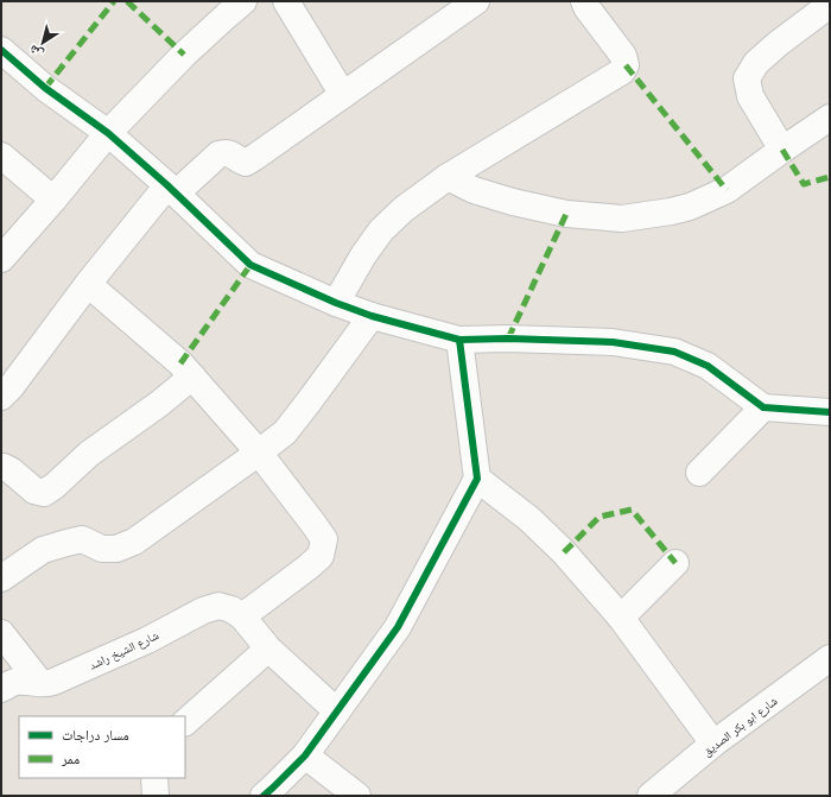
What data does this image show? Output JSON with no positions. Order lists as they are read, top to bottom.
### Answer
{
  "streets": {
    "street": ["شارع الشيخ راشد", "شارع ابو بكر الصديق"]
  },
  "legend": ["مسار دراجات", "ممر"],
  "north": "bottom left"
}
